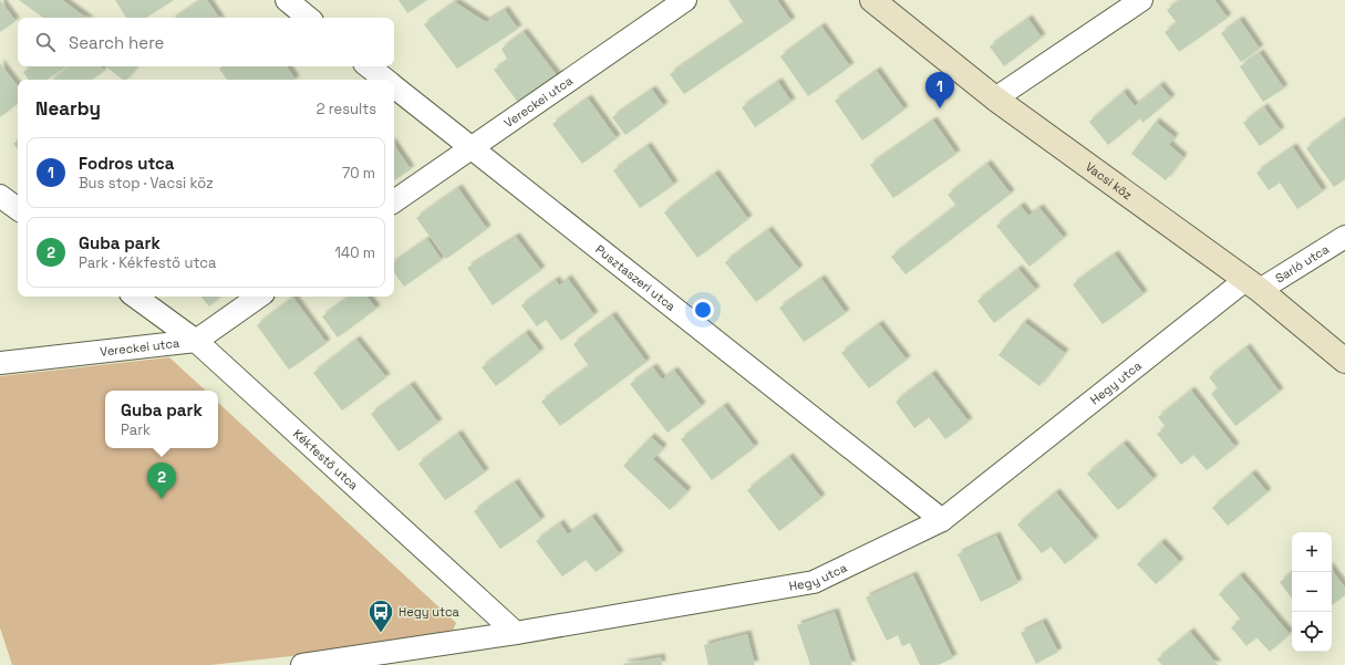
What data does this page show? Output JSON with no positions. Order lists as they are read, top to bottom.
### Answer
{
  "streets": {
    "street": [
      "Vereckei utca",
      "Vacsi köz",
      "Sarló utca",
      "Pusztaszeri utca",
      "Hegy utca",
      "Kékfestő utca"
    ]
  },
  "crossings": [
    ["Vereckei utca", "Pusztaszeri utca"],
    ["Vereckei utca", "Kékfestő utca"],
    ["Vacsi köz", "Sarló utca"],
    ["Vacsi köz", "Hegy utca"],
    ["Sarló utca", "Hegy utca"],
    ["Pusztaszeri utca", "Hegy utca"],
    ["Hegy utca", "Kékfestő utca"]
  ],
  "places": {
    "bus stop": ["Hegy utca"]
  },
  "page": {
    "search": "Search here",
    "pins": ["1", "2"],
    "heading": ["Nearby", "2 results"],
    "list": [
      {
        "mark": "1",
        "name": "Fodros utca",
        "note": "Bus stop · Vacsi köz",
        "value": "70 m"
      },
      {
        "mark": "2",
        "name": "Guba park",
        "note": "Park · Kékfestő utca",
        "value": "140 m"
      }
    ],
    "popup": ["Guba park", "Park"],
    "map_buttons": ["+", "−"]
  }
}
